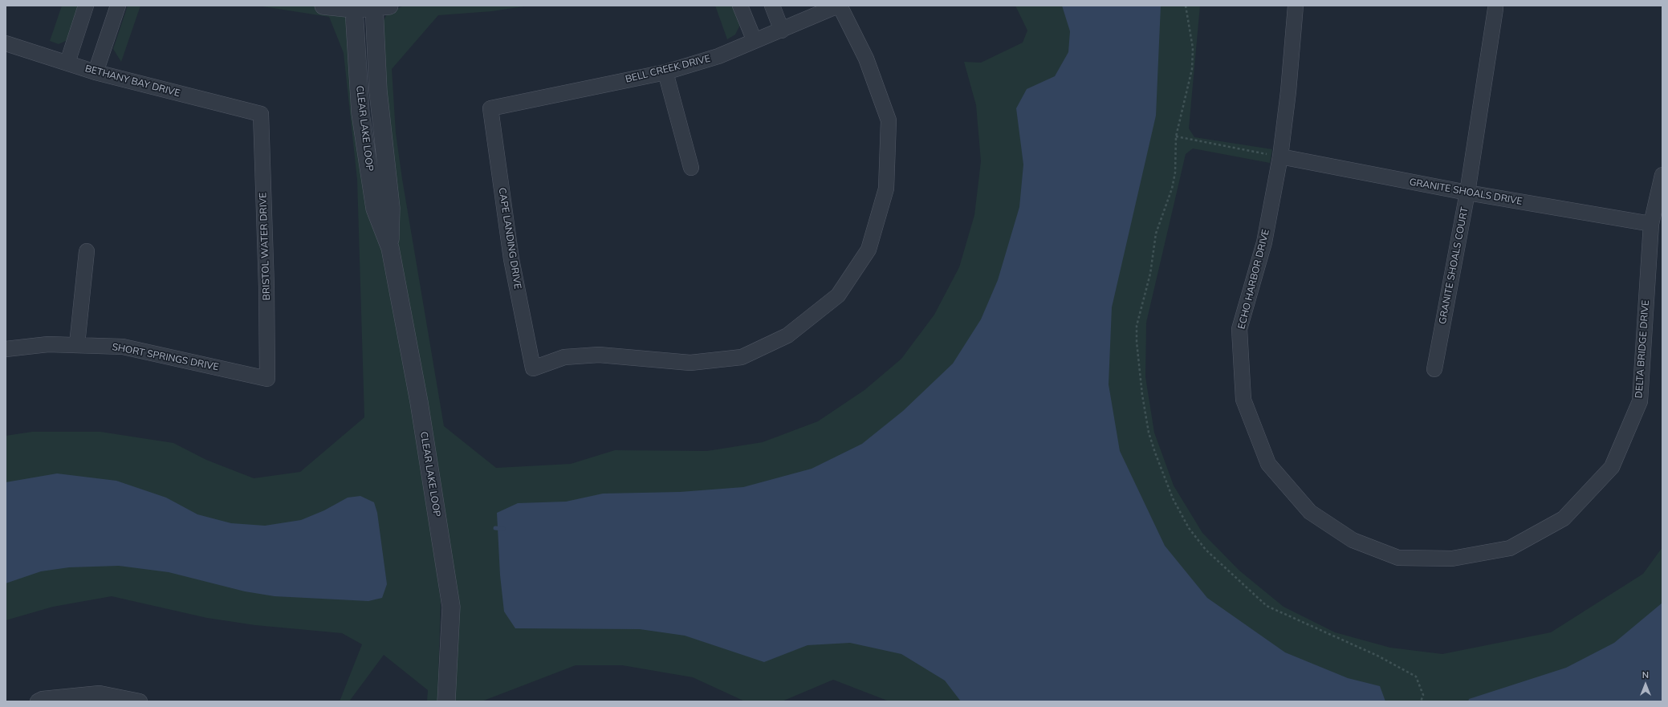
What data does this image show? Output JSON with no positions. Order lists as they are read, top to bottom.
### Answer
{
  "streets": {
    "street": [
      "BELL CREEK DRIVE",
      "BETHANY BAY DRIVE",
      "CLEAR LAKE LOOP",
      "GRANITE SHOALS DRIVE",
      "CAPE LANDING DRIVE",
      "BRISTOL WATER DRIVE",
      "GRANITE SHOALS COURT",
      "ECHO HARBOR DRIVE",
      "DELTA BRIDGE DRIVE",
      "SHORT SPRINGS DRIVE"
    ]
  },
  "crossings": [
    ["BELL CREEK DRIVE", "CAPE LANDING DRIVE"],
    ["BETHANY BAY DRIVE", "BRISTOL WATER DRIVE"],
    ["GRANITE SHOALS DRIVE", "GRANITE SHOALS COURT"],
    ["GRANITE SHOALS DRIVE", "ECHO HARBOR DRIVE"],
    ["GRANITE SHOALS DRIVE", "DELTA BRIDGE DRIVE"],
    ["BRISTOL WATER DRIVE", "SHORT SPRINGS DRIVE"],
    ["ECHO HARBOR DRIVE", "DELTA BRIDGE DRIVE"]
  ],
  "north": "top"
}
